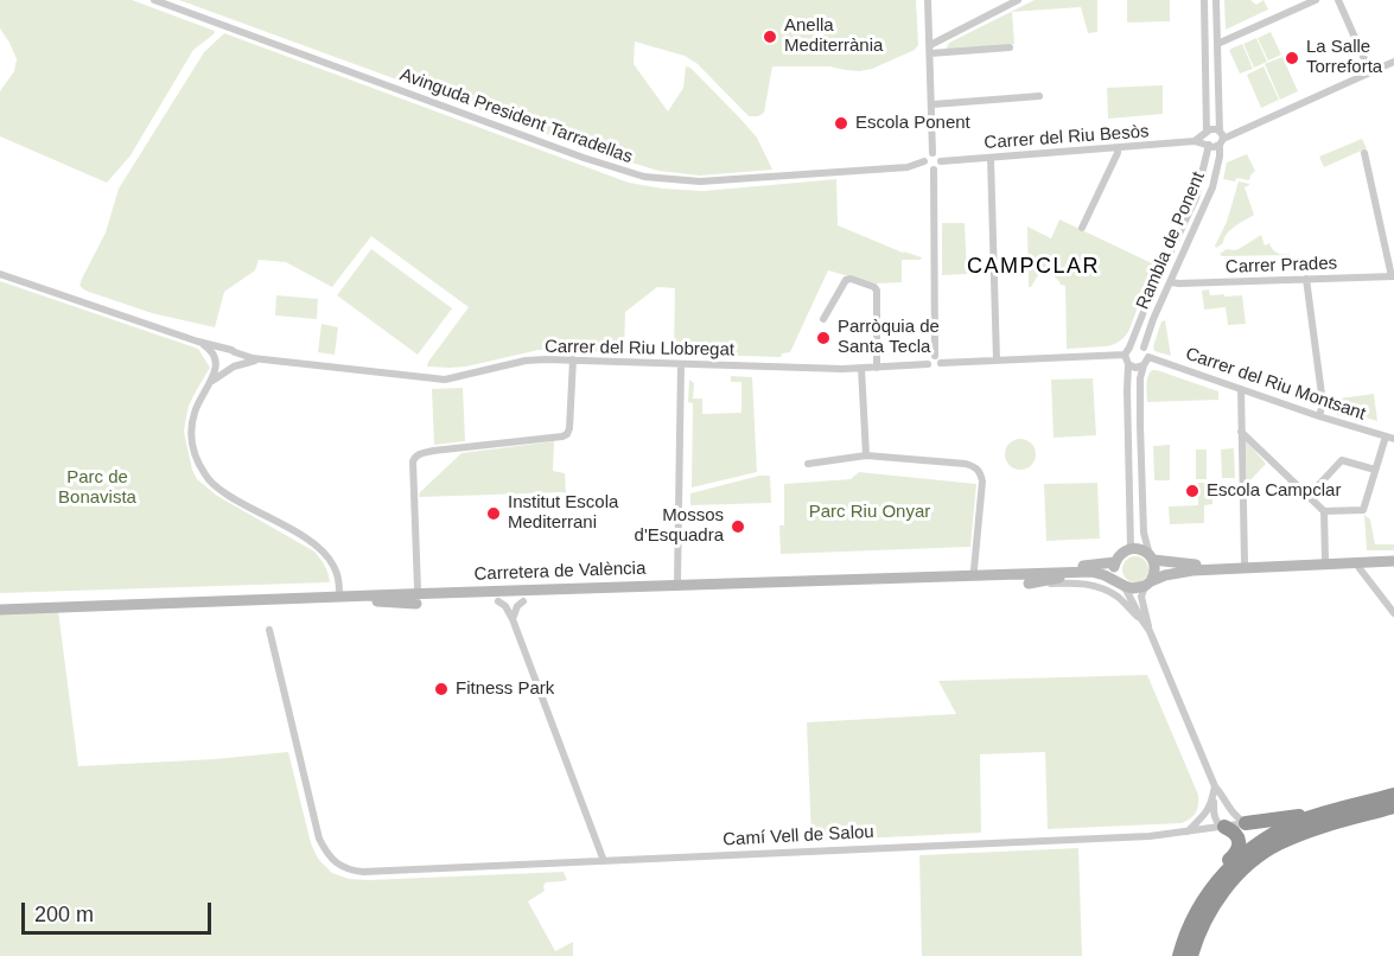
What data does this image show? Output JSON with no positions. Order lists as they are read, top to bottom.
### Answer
{
  "streets": {
    "main road": ["Carretera de València"],
    "street": [
      "Avinguda President Tarradellas",
      "Carrer del Riu Besòs",
      "Rambla de Ponent",
      "Carrer Prades",
      "Carrer del Riu Llobregat",
      "Carrer del Riu Montsant",
      "Camí Vell de Salou"
    ]
  },
  "crossings": [
    ["Avinguda President Tarradellas", "Carrer del Riu Besòs"],
    ["Carrer del Riu Besòs", "Rambla de Ponent"],
    ["Rambla de Ponent", "Carrer Prades"],
    ["Rambla de Ponent", "Carrer del Riu Montsant"]
  ],
  "districts": ["CAMPCLAR"],
  "parks": ["Parc de Bonavista", "Parc Riu Onyar"],
  "places": [
    "Anella Mediterrània",
    "La Salle Torreforta",
    "Escola Ponent",
    "Parròquia de Santa Tecla",
    "Escola Campclar",
    "Institut Escola Mediterrani",
    "Mossos d'Esquadra",
    "Fitness Park"
  ],
  "scale_bar": "200 m"
}
